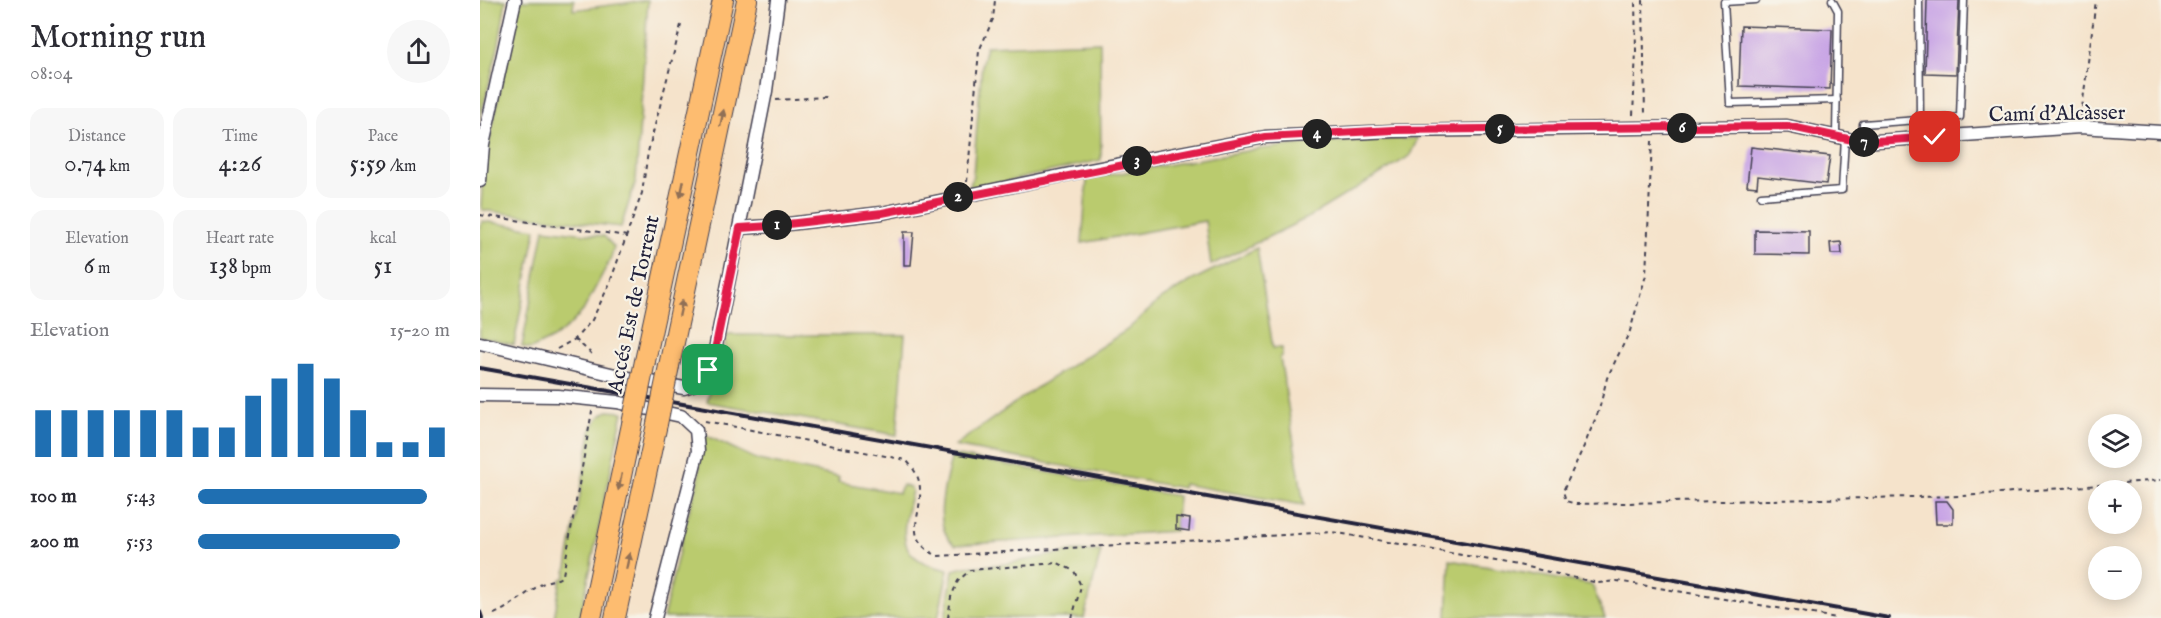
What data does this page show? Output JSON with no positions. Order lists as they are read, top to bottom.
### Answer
{
  "streets": {
    "main road": ["Accés Est de Torrent"],
    "street": ["Camí d'Alcàsser"]
  },
  "page": {
    "heading": ["Morning run", "08:04"],
    "stats": [
      ["Distance", "0.74 km"],
      ["Time", "4:26"],
      ["Pace", "5:59 /km"],
      ["Elevation", "6 m"],
      ["Heart rate", "138 bpm"],
      ["kcal", "51"]
    ],
    "pins": [
      "6",
      "5",
      "4",
      "7",
      "3",
      "2",
      "1"
    ],
    "chart": ["Elevation", "15–20 m"],
    "map_buttons": ["+", "−"],
    "list": [
      {
        "name": "100 m",
        "note": "5:43"
      },
      {
        "name": "200 m",
        "note": "5:53"
      }
    ]
  }
}
